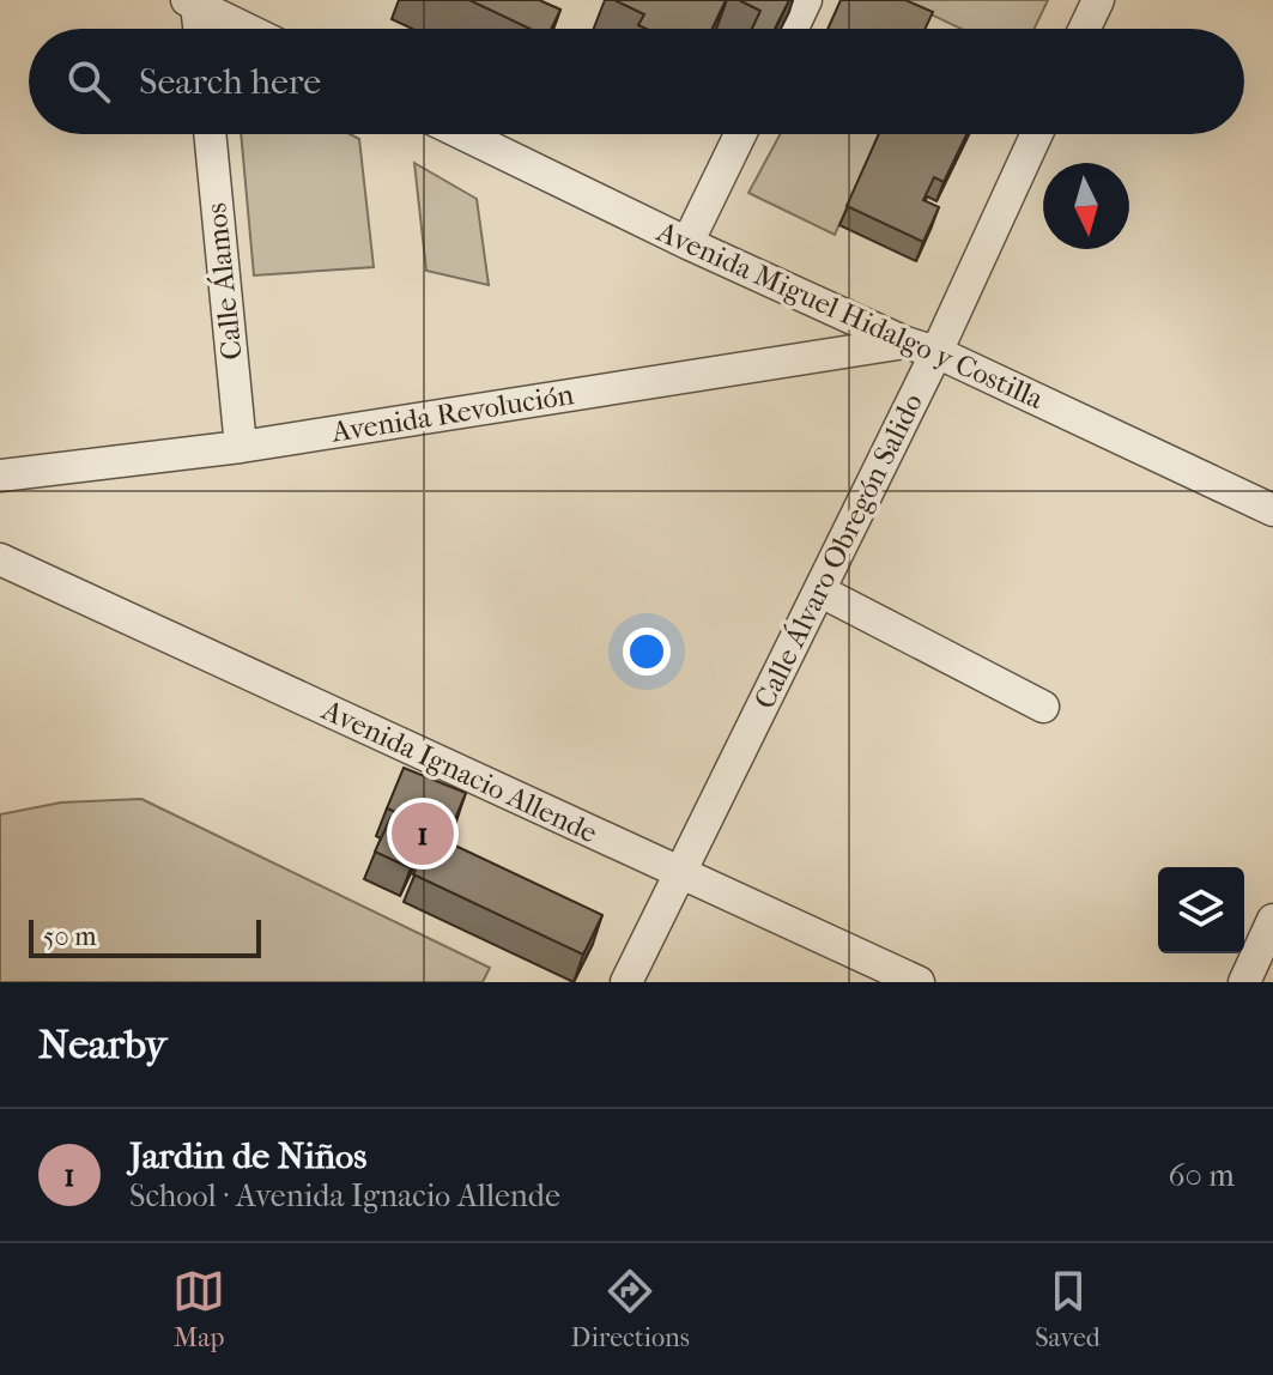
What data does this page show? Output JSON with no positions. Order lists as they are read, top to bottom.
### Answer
{
  "streets": {
    "street": [
      "Calle Álamos",
      "Avenida Miguel Hidalgo y Costilla",
      "Avenida Revolución",
      "Calle Álvaro Obregón Salido",
      "Avenida Ignacio Allende"
    ]
  },
  "crossings": [
    ["Calle Álamos", "Avenida Revolución"],
    ["Avenida Miguel Hidalgo y Costilla", "Avenida Revolución"],
    ["Avenida Miguel Hidalgo y Costilla", "Calle Álvaro Obregón Salido"],
    ["Calle Álvaro Obregón Salido", "Avenida Ignacio Allende"]
  ],
  "scale_bar": "50 m",
  "north": "bottom",
  "page": {
    "search": "Search here",
    "pins": "1",
    "scale": "50 m",
    "heading": "Nearby",
    "list": [
      {
        "mark": "1",
        "name": "Jardin de Niños",
        "note": "School · Avenida Ignacio Allende",
        "value": "60 m"
      }
    ],
    "nav": ["Map", "Directions", "Saved"]
  }
}
